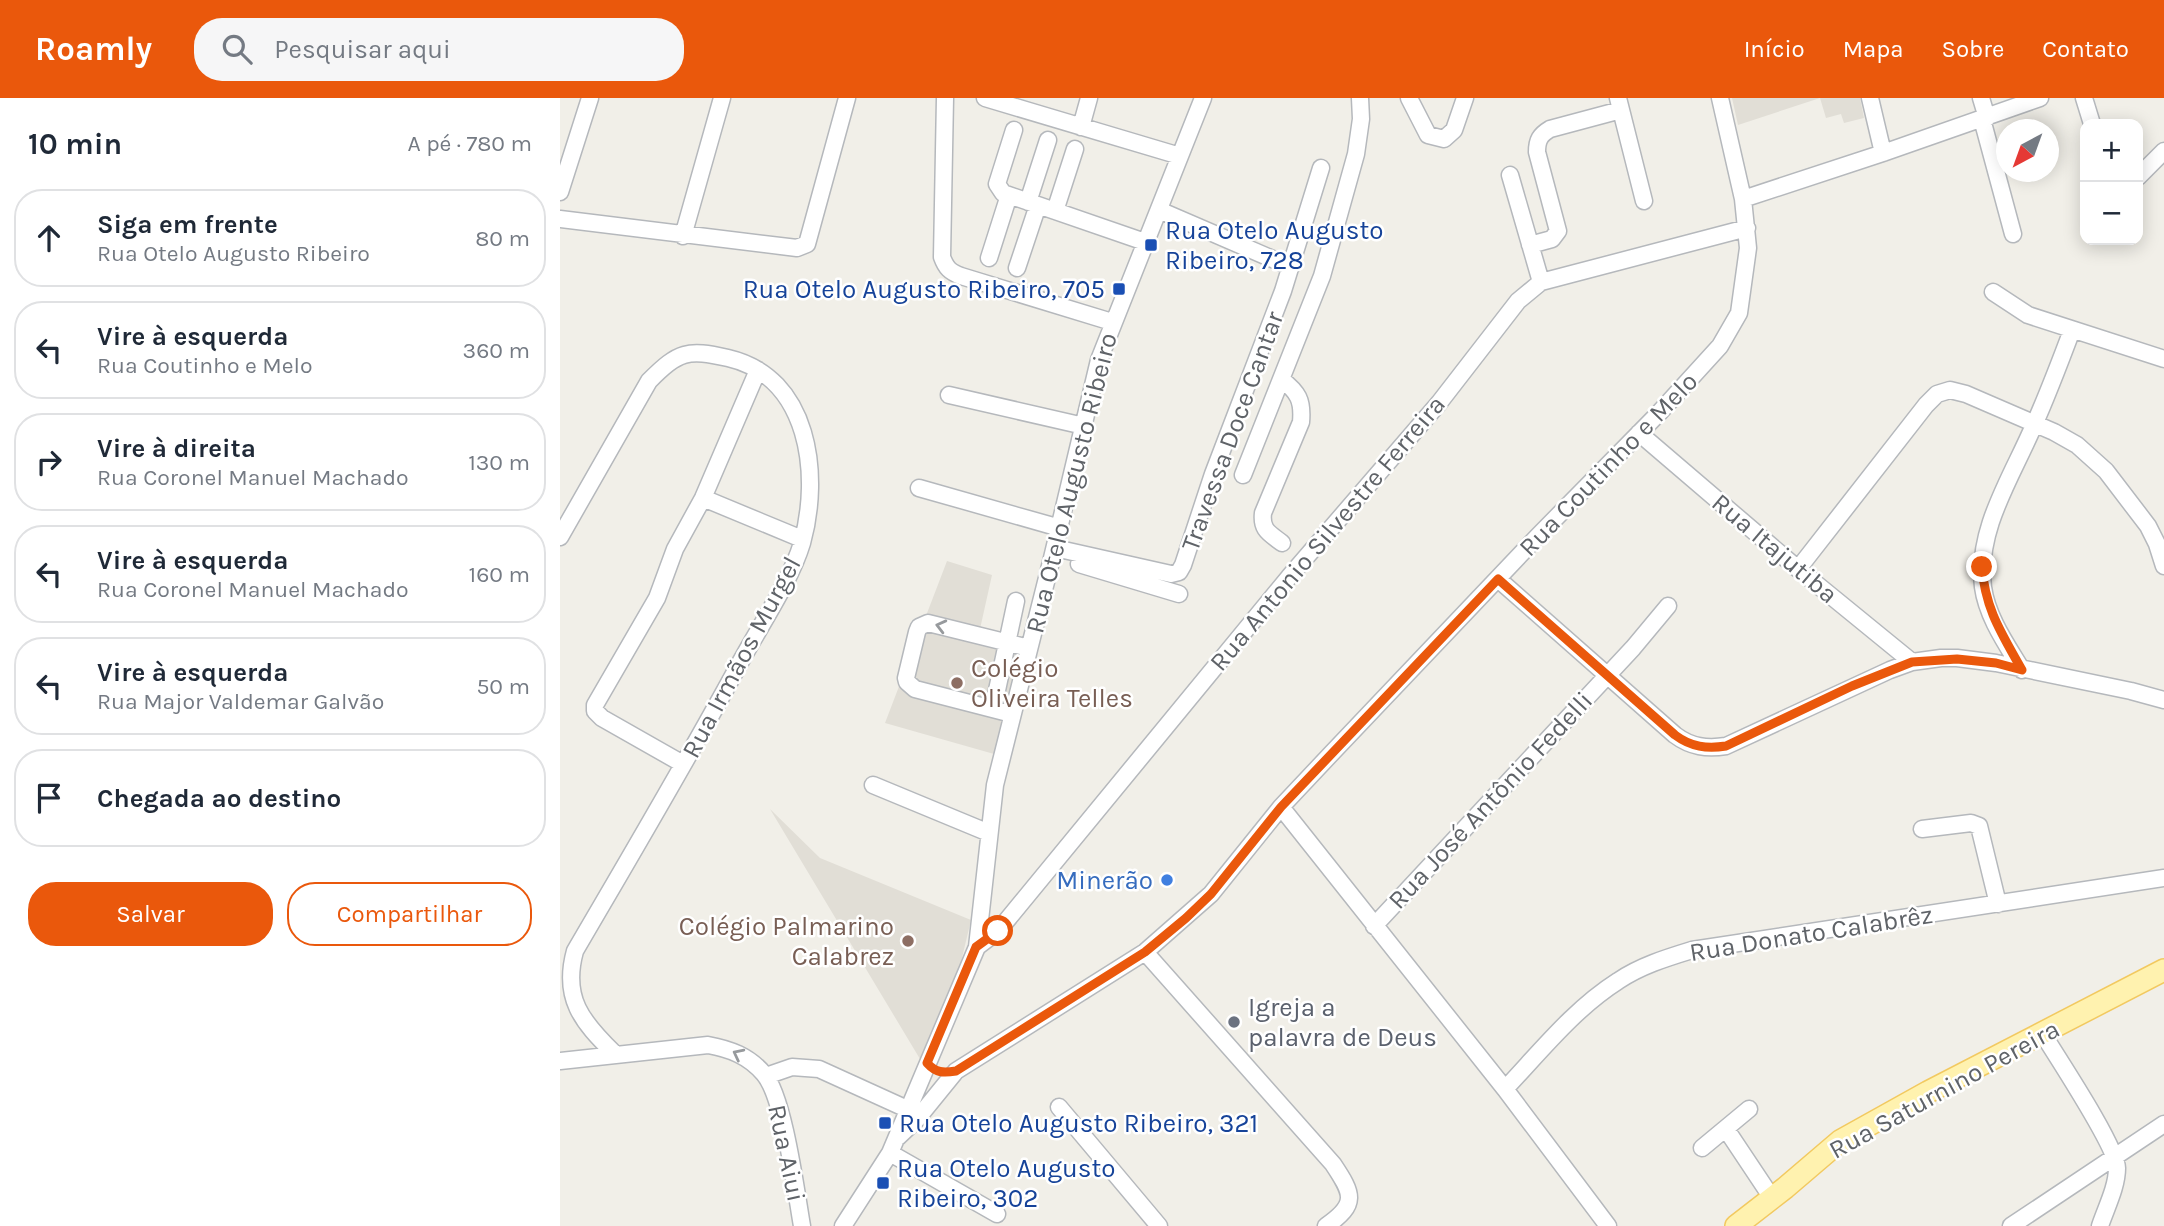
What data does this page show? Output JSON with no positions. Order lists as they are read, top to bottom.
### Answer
{
  "streets": {
    "main road": ["Rua Saturnino Pereira"],
    "street": [
      "Travessa Doce Cantar",
      "Rua Coutinho e Melo",
      "Rua Otelo Augusto Ribeiro",
      "Rua Antonio Silvestre Ferreira",
      "Rua Itajutiba",
      "Rua Irmãos Murgel",
      "Rua José Antônio Fedelli",
      "Rua Donato Calabrêz",
      "Rua Aiui"
    ]
  },
  "crossings": [
    ["Travessa Doce Cantar", "Rua Otelo Augusto Ribeiro"],
    ["Rua Coutinho e Melo", "Rua Otelo Augusto Ribeiro"],
    ["Rua Coutinho e Melo", "Rua Antonio Silvestre Ferreira"],
    ["Rua Coutinho e Melo", "Rua Itajutiba"],
    ["Rua Otelo Augusto Ribeiro", "Rua Antonio Silvestre Ferreira"],
    ["Rua Irmãos Murgel", "Rua Aiui"]
  ],
  "one_way": ["Rua Aiui"],
  "places": {
    "transit": [
      "Rua Otelo Augusto Ribeiro, 728",
      "Rua Otelo Augusto Ribeiro, 705",
      "Rua Otelo Augusto Ribeiro, 321",
      "Rua Otelo Augusto Ribeiro, 302"
    ],
    "other": [
      "Colégio Oliveira Telles",
      "Minerão",
      "Colégio Palmarino Calabrez",
      "Igreja a palavra de Deus"
    ]
  },
  "north": "bottom left",
  "page": {
    "header": "Roamly",
    "search": "Pesquisar aqui",
    "nav": [
      "Início",
      "Mapa",
      "Sobre",
      "Contato"
    ],
    "heading": ["10 min", "A pé · 780 m"],
    "map_buttons": ["+", "−"],
    "list": [
      ["Siga em frente", "Rua Otelo Augusto Ribeiro", "80 m"],
      ["Vire à esquerda", "Rua Coutinho e Melo", "360 m"],
      ["Vire à direita", "Rua Coronel Manuel Machado", "130 m"],
      ["Vire à esquerda", "Rua Coronel Manuel Machado", "160 m"],
      ["Vire à esquerda", "Rua Major Valdemar Galvão", "50 m"],
      "Chegada ao destino"
    ],
    "buttons": ["Salvar", "Compartilhar"]
  }
}
